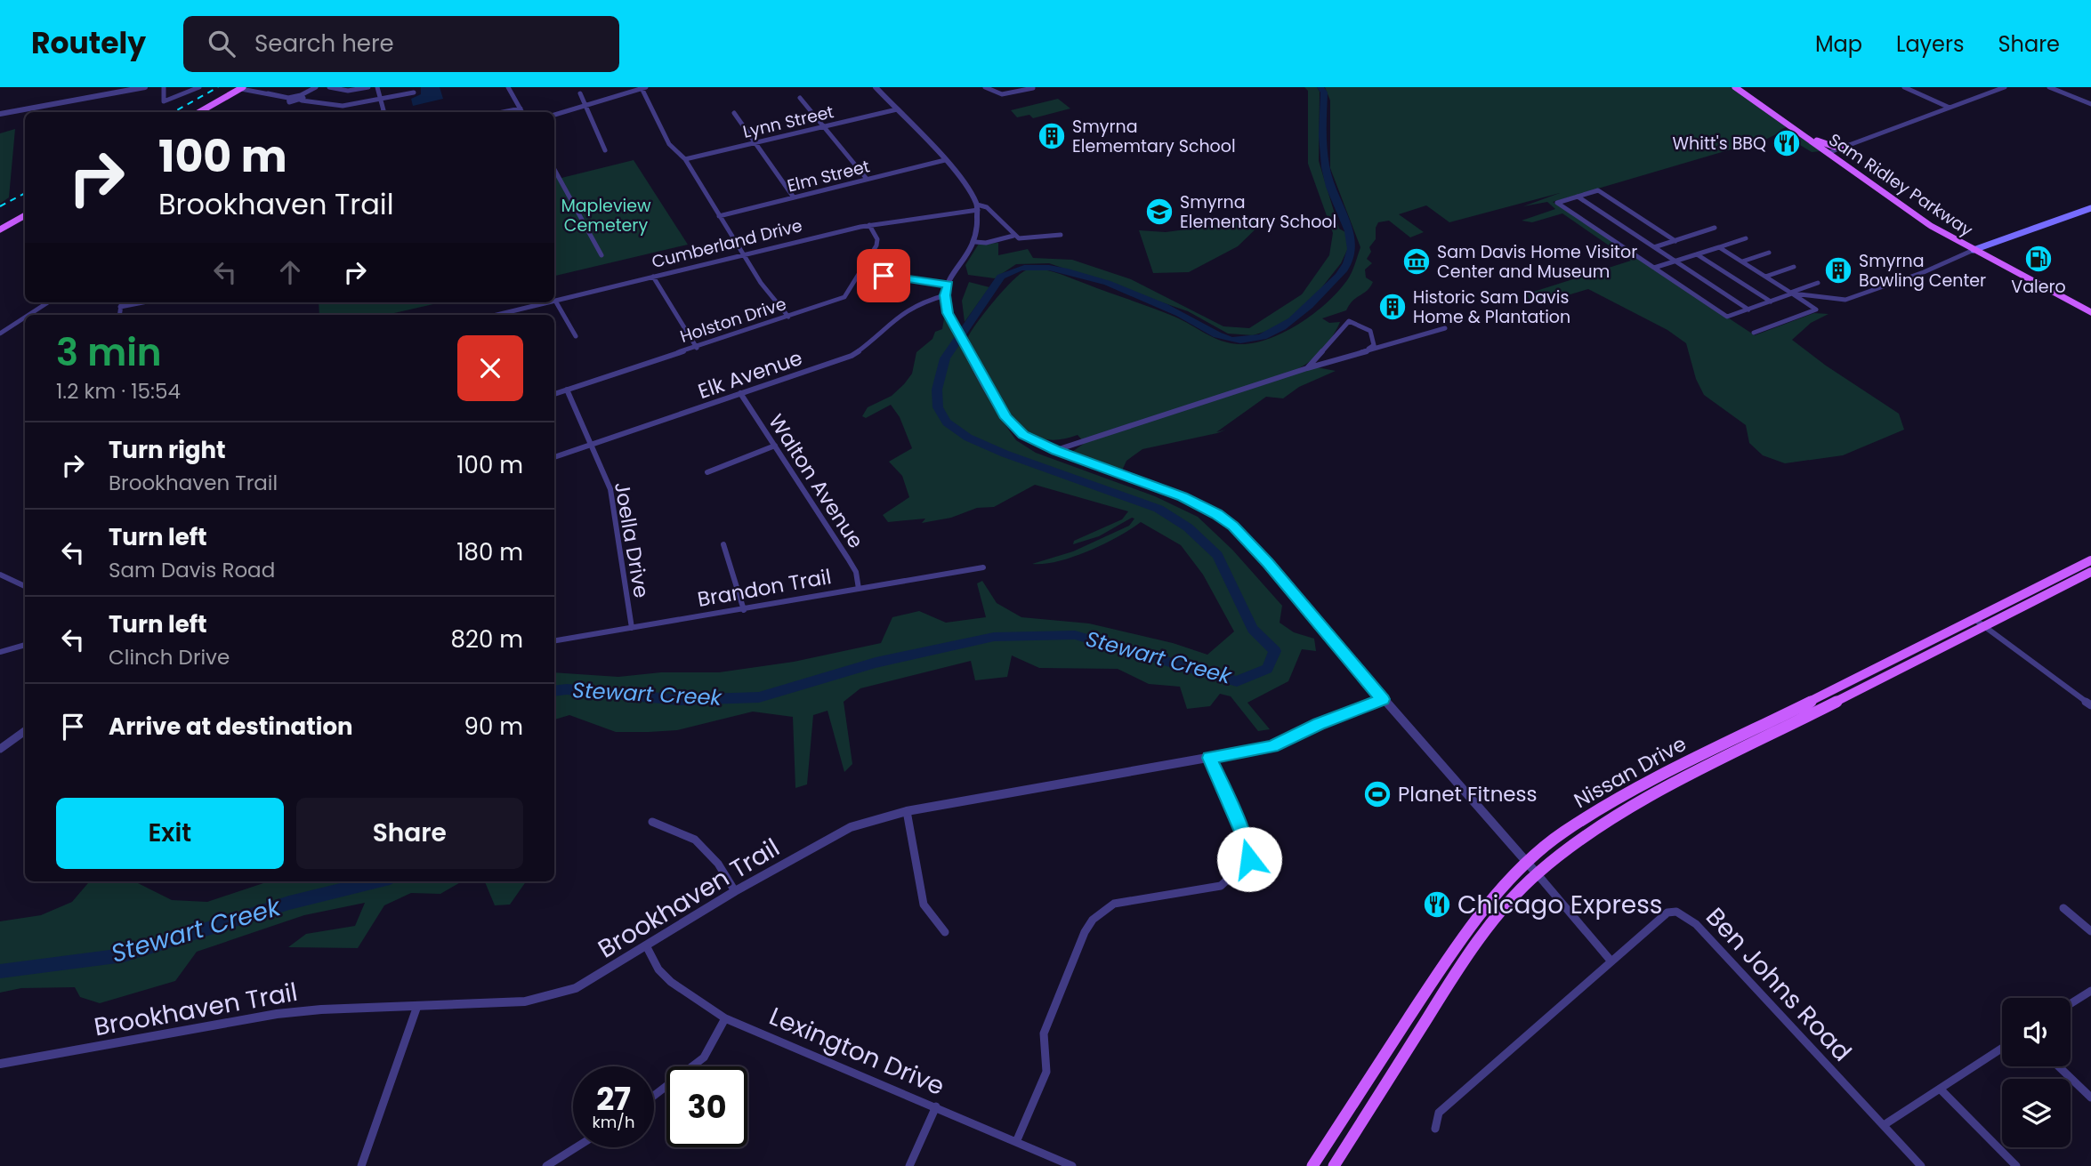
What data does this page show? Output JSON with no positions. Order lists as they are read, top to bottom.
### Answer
{
  "streets": {
    "main road": ["Sam Ridley Parkway", "Nissan Drive"],
    "street": [
      "Lynn Street",
      "Elm Street",
      "Cumberland Drive",
      "Holston Drive",
      "Elk Avenue",
      "Walton Avenue",
      "Joella Drive",
      "Brandon Trail",
      "Brookhaven Trail",
      "Ben Johns Road",
      "Lexington Drive"
    ]
  },
  "crossings": [
    ["Cumberland Drive", "Holston Drive"],
    ["Holston Drive", "Joella Drive"],
    ["Elk Avenue", "Walton Avenue"],
    ["Elk Avenue", "Joella Drive"],
    ["Walton Avenue", "Brandon Trail"],
    ["Joella Drive", "Brandon Trail"],
    ["Brookhaven Trail", "Lexington Drive"]
  ],
  "water": ["Stewart Creek"],
  "parks": ["Mapleview Cemetery"],
  "places": {
    "building": ["Smyrna Elememtary School", "Smyrna Bowling Center", "Historic Sam Davis Home & Plantation"],
    "restaurant": ["Whitt's BBQ", "Chicago Express"],
    "school or university": ["Smyrna Elementary School"],
    "fuel station": ["Valero"],
    "museum": ["Sam Davis Home Visitor Center and Museum"],
    "sports": ["Planet Fitness"]
  },
  "page": {
    "header": "Routely",
    "search": "Search here",
    "nav": ["Map", "Layers", "Share"],
    "turn": ["100 m", "Brookhaven Trail"],
    "heading": ["3 min", "1.2 km · 15:54"],
    "list": [
      {
        "name": "Turn right",
        "note": "Brookhaven Trail",
        "value": "100 m"
      },
      {
        "name": "Turn left",
        "note": "Sam Davis Road",
        "value": "180 m"
      },
      {
        "name": "Turn left",
        "note": "Clinch Drive",
        "value": "820 m"
      },
      {
        "name": "Arrive at destination",
        "value": "90 m"
      }
    ],
    "buttons": ["Exit", "Share"],
    "speed": "27 km/h",
    "limit": "30"
  }
}
